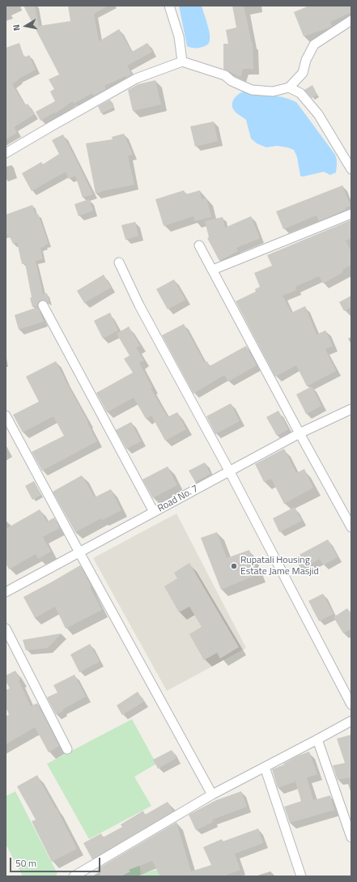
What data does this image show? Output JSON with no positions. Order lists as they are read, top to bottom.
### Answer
{
  "streets": {
    "street": ["Road No. 7"]
  },
  "places": ["Rupatali Housing Estate Jame Masjid"],
  "scale_bar": "50 m",
  "north": "left"
}
